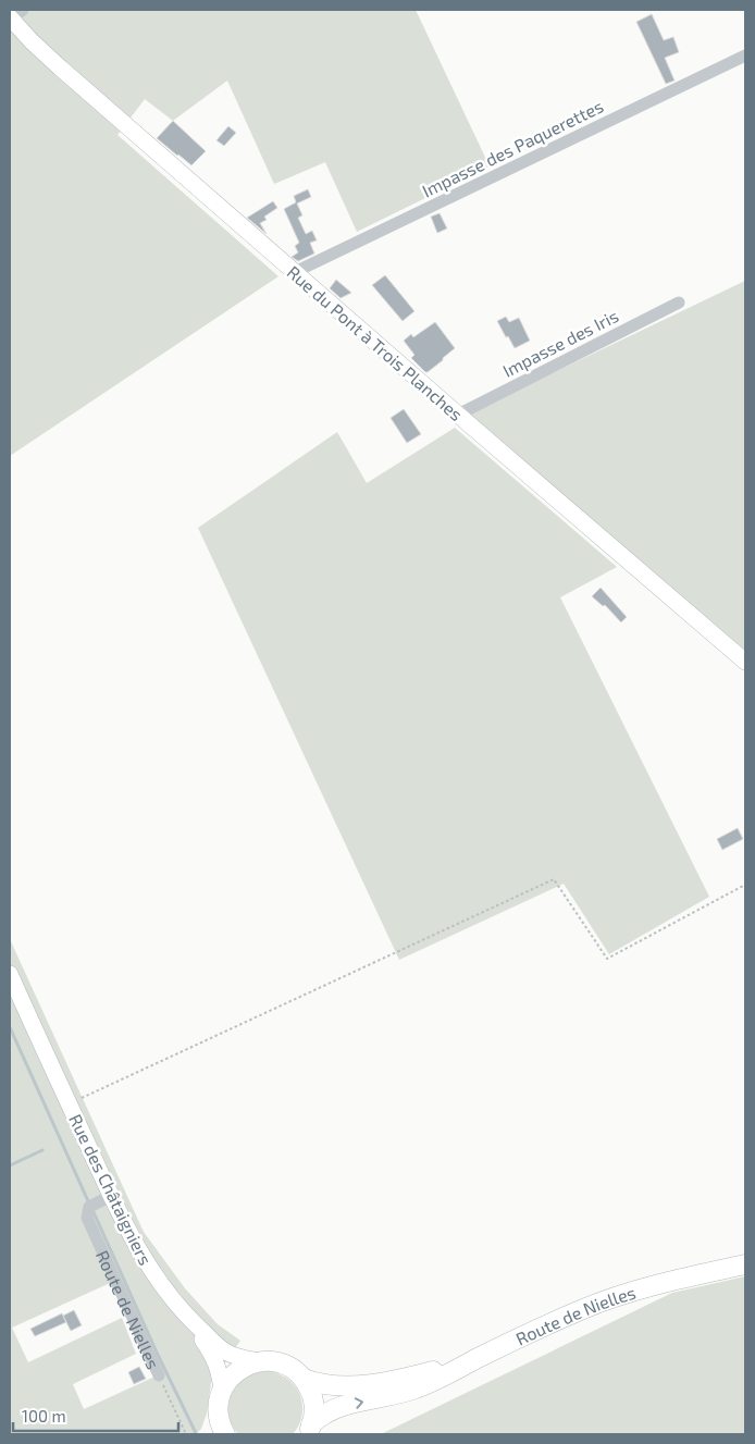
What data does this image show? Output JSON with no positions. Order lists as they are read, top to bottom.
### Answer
{
  "streets": {
    "main road": ["Route de Nielles"],
    "street": [
      "Impasse des Paquerettes",
      "Rue du Pont à Trois Planches",
      "Impasse des Iris",
      "Rue des Châtaigniers"
    ]
  },
  "crossings": [
    ["Impasse des Paquerettes", "Rue du Pont à Trois Planches"],
    ["Rue du Pont à Trois Planches", "Impasse des Iris"],
    ["Rue des Châtaigniers", "Route de Nielles"]
  ],
  "scale_bar": "100 m"
}
